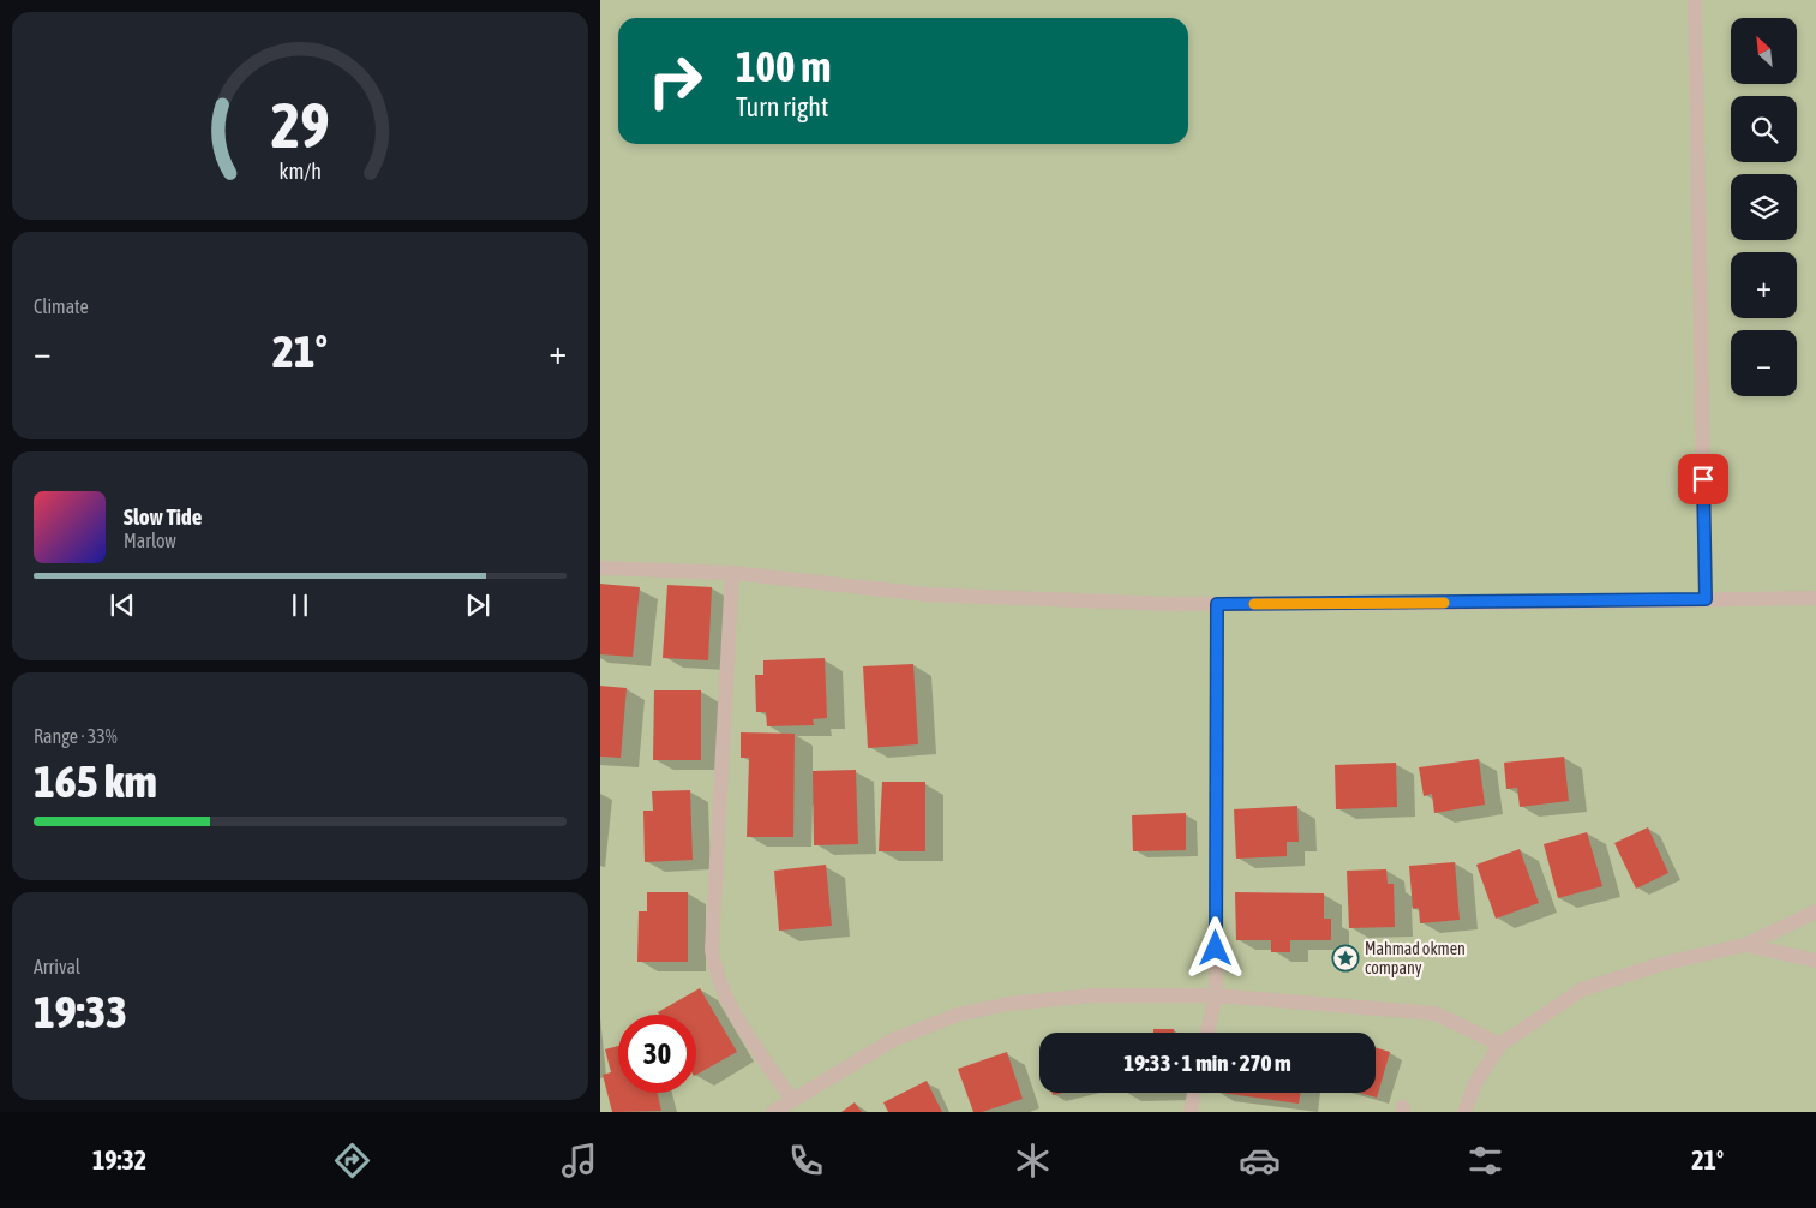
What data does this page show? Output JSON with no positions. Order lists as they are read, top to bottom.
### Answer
{
  "places": {
    "place": ["Mahmad okmen company"]
  },
  "north": "top left",
  "page": {
    "map_buttons": ["+", "−"],
    "turn": ["100 m", "Turn right"],
    "tile": [
      "Climate",
      ["Range · 33%", "165 km"],
      ["Arrival", "19:33"]
    ],
    "heat": ["−", "21°", "+"],
    "song": ["Slow Tide", "Marlow"],
    "limit": "30",
    "trip": "19:33 · 1 min · 270 m",
    "tabs": ["19:32", "21°"],
    "gauge": ["29", "km/h"]
  }
}
